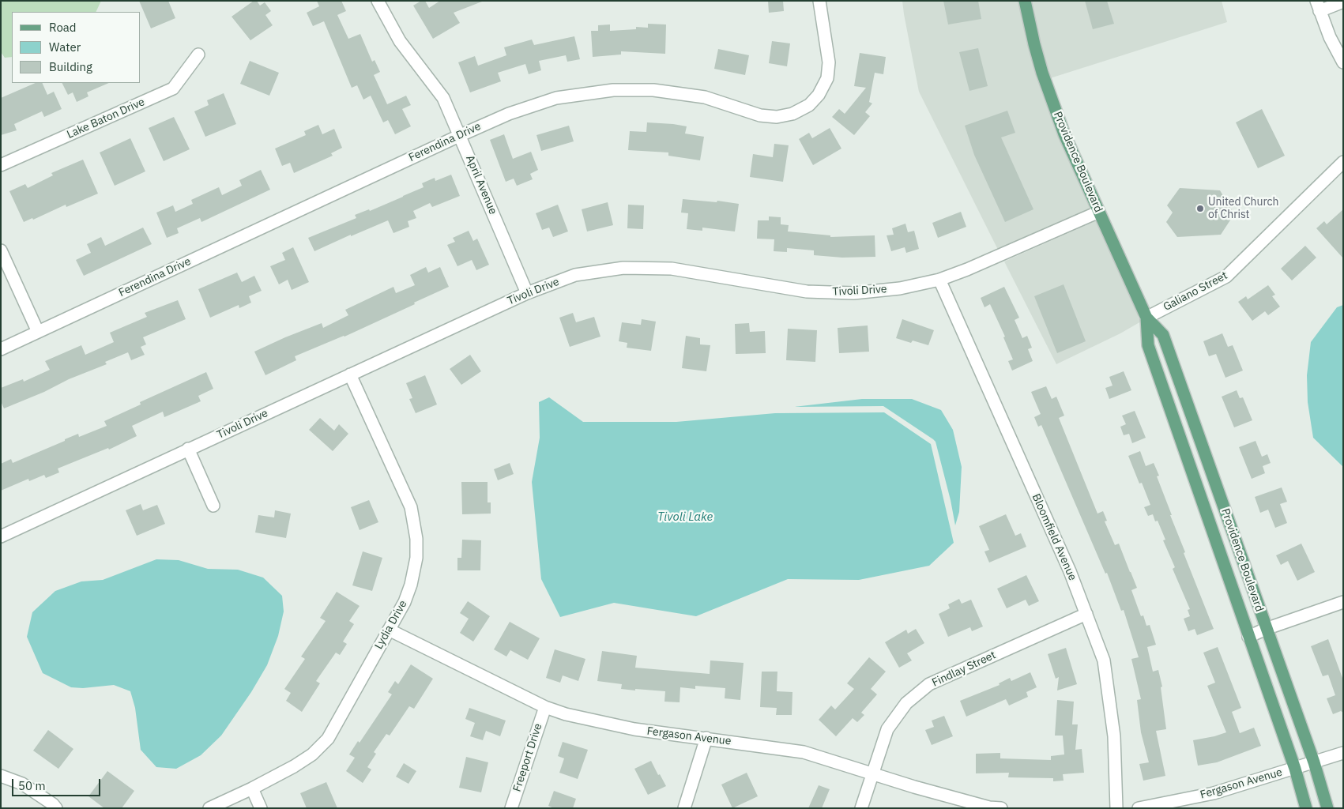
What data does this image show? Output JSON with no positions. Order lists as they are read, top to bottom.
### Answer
{
  "streets": {
    "main road": ["Providence Boulevard"],
    "street": [
      "Lake Baton Drive",
      "Ferendina Drive",
      "April Avenue",
      "Tivoli Drive",
      "Galiano Street",
      "Bloomfield Avenue",
      "Lydia Drive",
      "Findlay Street",
      "Fergason Avenue",
      "Freeport Drive"
    ]
  },
  "crossings": [
    ["Ferendina Drive", "April Avenue"],
    ["Providence Boulevard", "Tivoli Drive"],
    ["Providence Boulevard", "Galiano Street"],
    ["Providence Boulevard", "Fergason Avenue"],
    ["April Avenue", "Tivoli Drive"],
    ["Tivoli Drive", "Bloomfield Avenue"],
    ["Tivoli Drive", "Lydia Drive"],
    ["Bloomfield Avenue", "Findlay Street"],
    ["Lydia Drive", "Fergason Avenue"],
    ["Findlay Street", "Fergason Avenue"],
    ["Fergason Avenue", "Freeport Drive"]
  ],
  "water": ["Tivoli Lake"],
  "places": ["United Church of Christ"],
  "legend": ["Road", "Water", "Building"],
  "scale_bar": "50 m"
}
